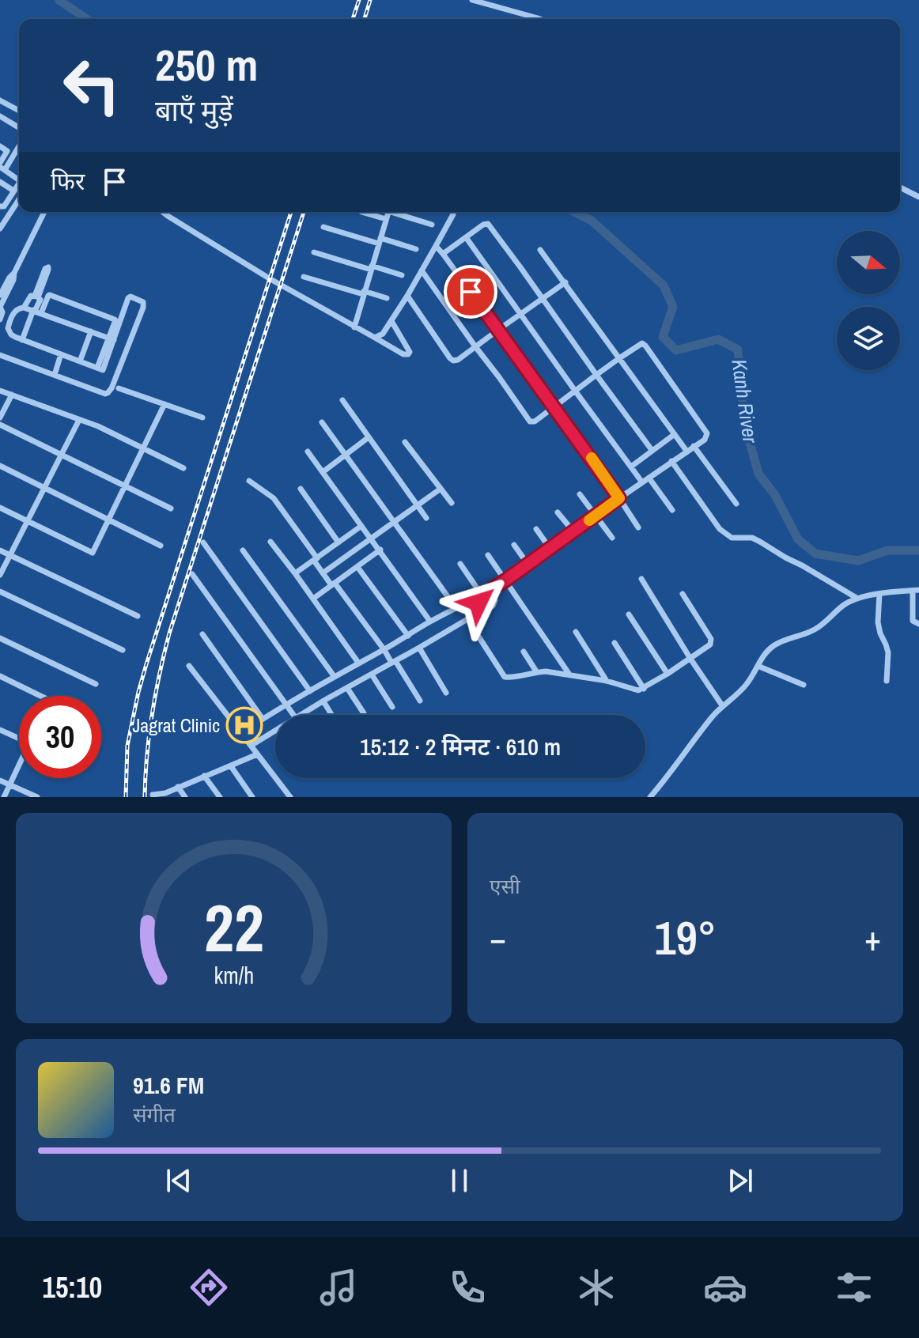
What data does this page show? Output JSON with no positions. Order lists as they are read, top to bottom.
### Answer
{
  "water": ["Kanh River"],
  "places": {
    "hospital": ["Jagrat Clinic"]
  },
  "north": "right",
  "page": {
    "turn": ["250 m", "बाएँ मुड़ें"],
    "then": "फिर",
    "limit": "30",
    "trip": "15:12 · 2 मिनट · 610 m",
    "tile": "एसी",
    "heat": ["−", "19°", "+"],
    "song": ["91.6 FM", "संगीत"],
    "tabs": "15:10",
    "gauge": ["22", "km/h"]
  }
}
